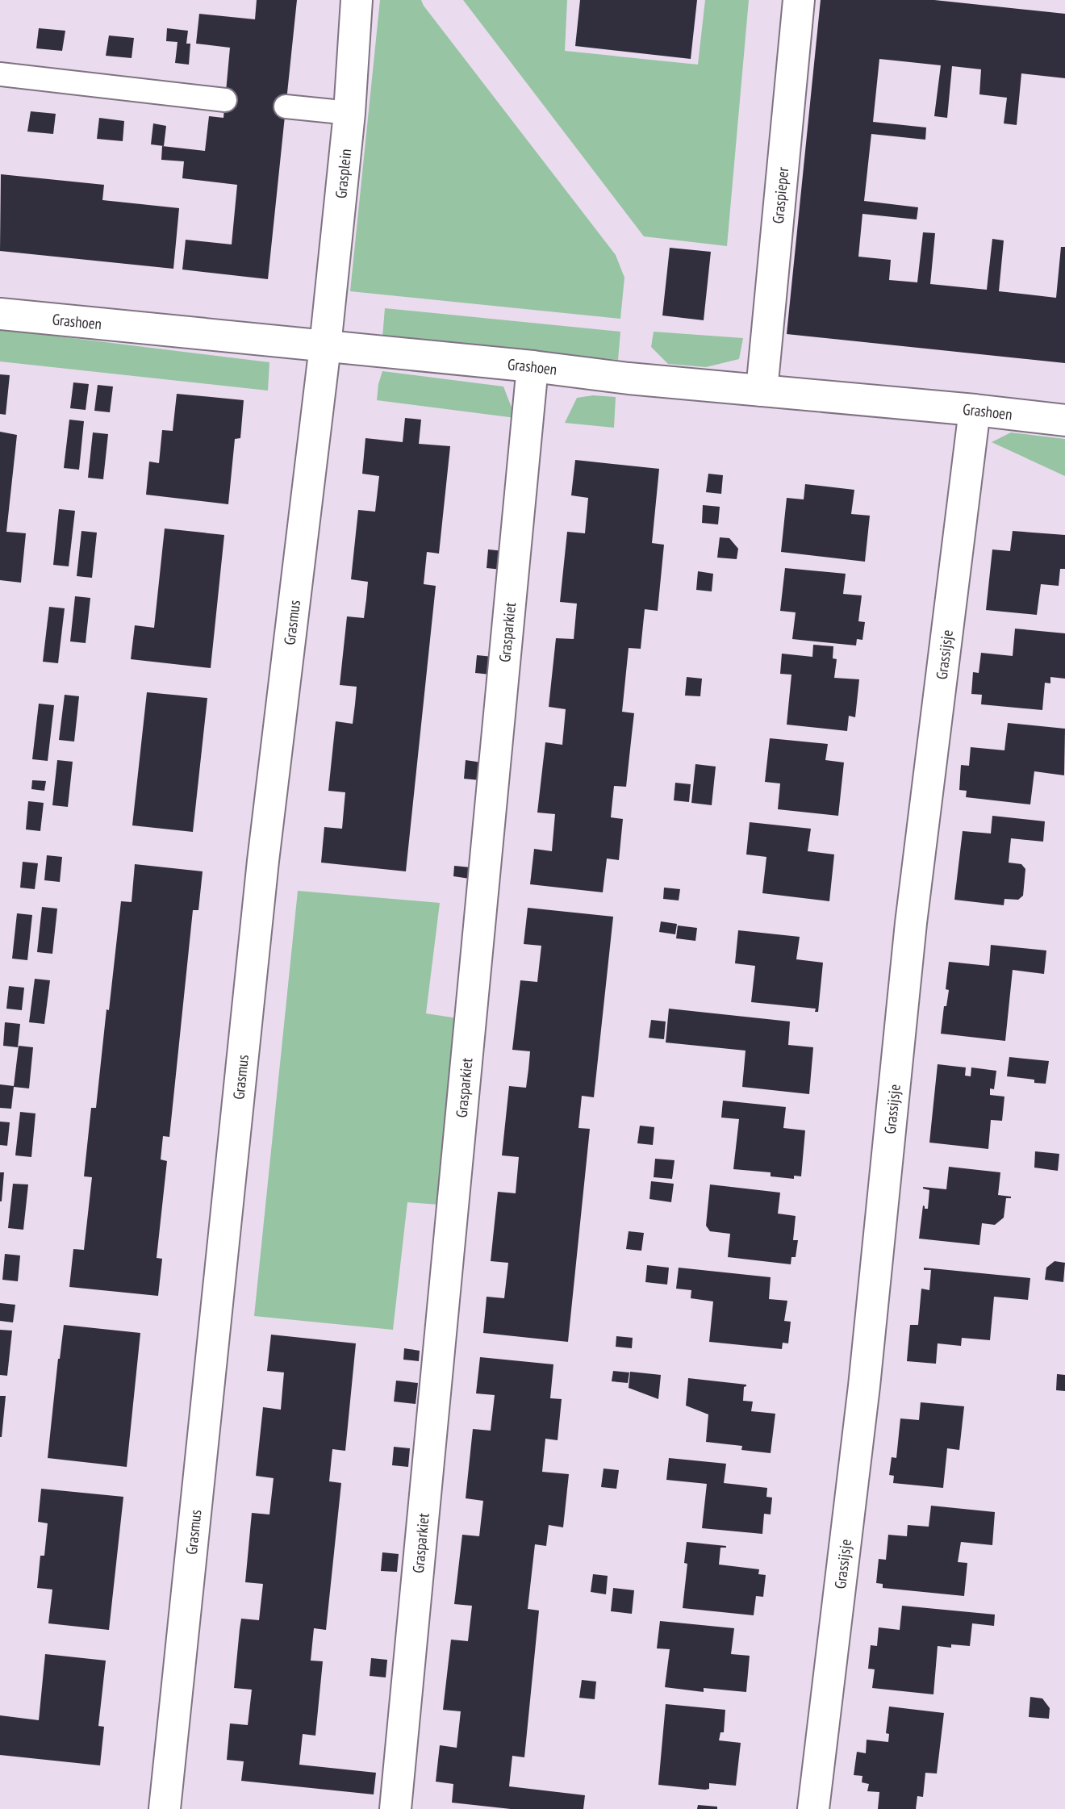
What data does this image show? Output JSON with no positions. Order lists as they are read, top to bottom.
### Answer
{
  "streets": {
    "street": [
      "Grasplein",
      "Graspieper",
      "Grashoen",
      "Grasmus",
      "Grasparkiet",
      "Grassijsje"
    ]
  },
  "crossings": [
    ["Grasplein", "Grashoen"],
    ["Grasplein", "Grasmus"],
    ["Graspieper", "Grashoen"],
    ["Grashoen", "Grasmus"],
    ["Grashoen", "Grasparkiet"],
    ["Grashoen", "Grassijsje"]
  ]
}
